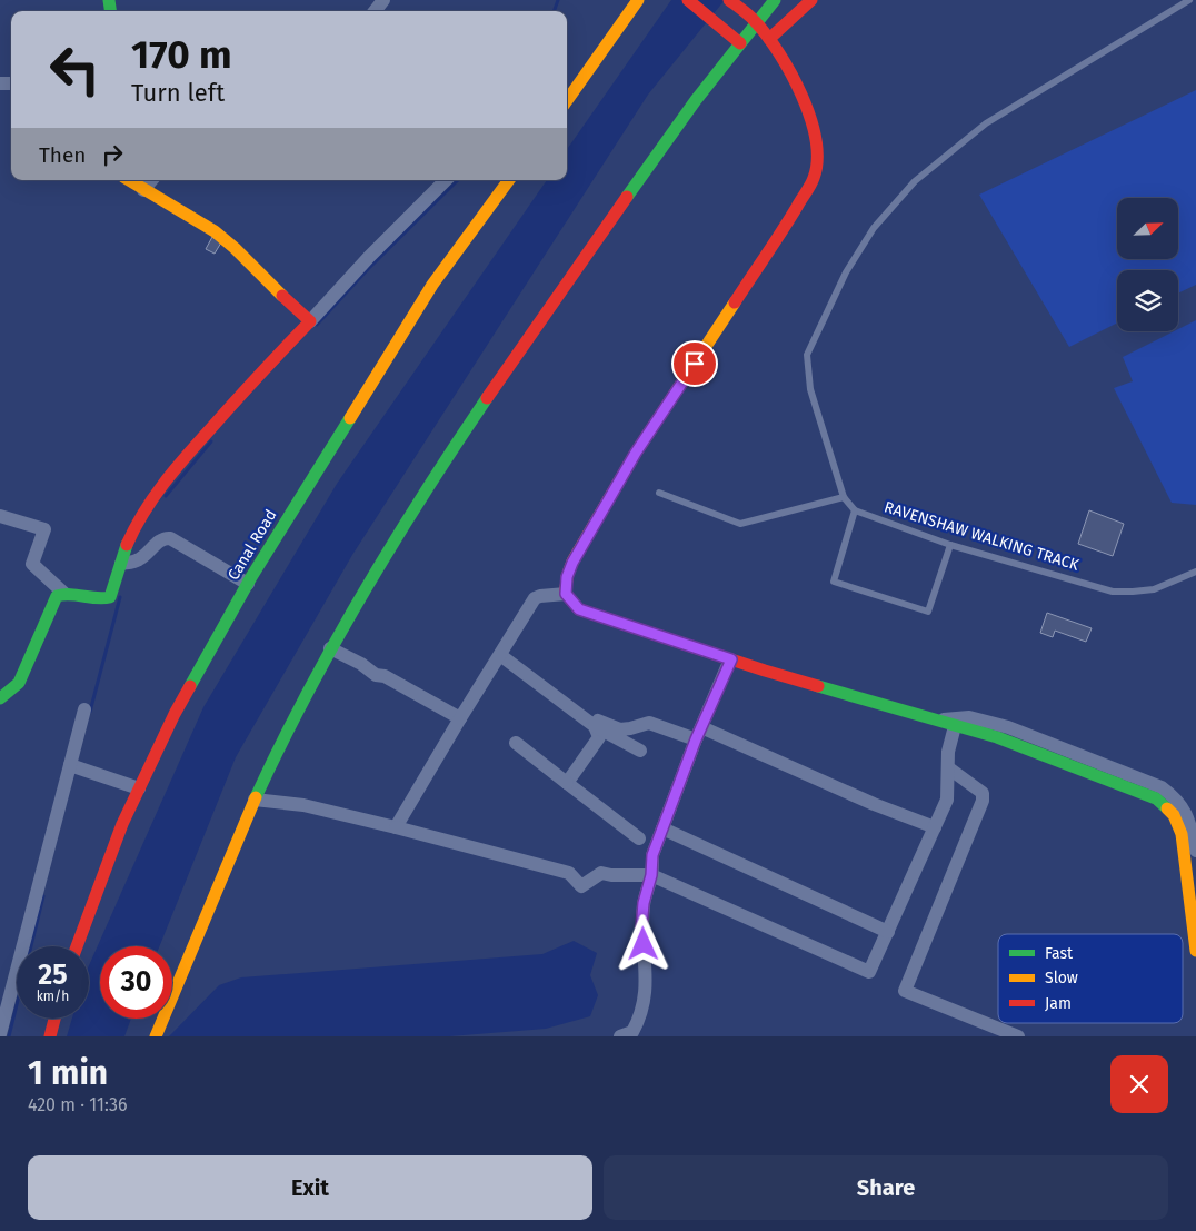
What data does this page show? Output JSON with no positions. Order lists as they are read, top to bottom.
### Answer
{
  "streets": {
    "main road": ["Canal Road"],
    "lane": ["RAVENSHAW WALKING TRACK"]
  },
  "legend": ["Fast", "Slow", "Jam"],
  "north": "top right",
  "page": {
    "turn": ["170 m", "Turn left"],
    "then": "Then",
    "speed": "25 km/h",
    "limit": "30",
    "heading": ["1 min", "420 m · 11:36"],
    "buttons": ["Exit", "Share"]
  }
}
